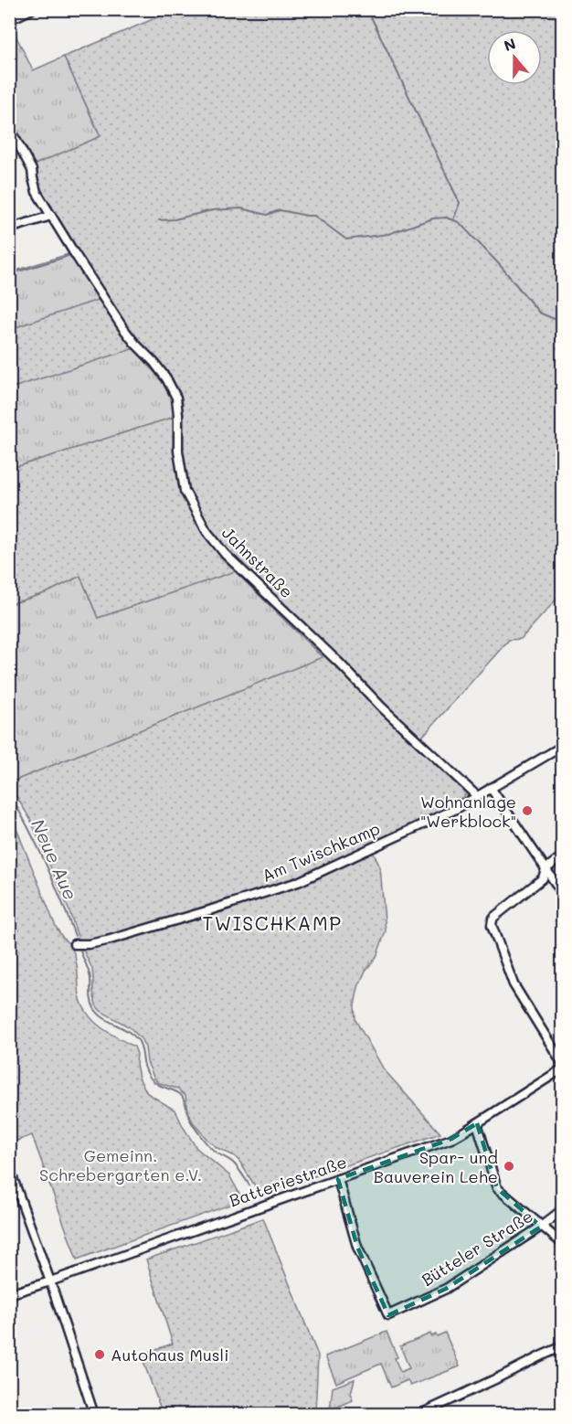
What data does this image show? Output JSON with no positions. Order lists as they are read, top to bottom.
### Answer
{
  "streets": {
    "street": [
      "Jahnstraße",
      "Am Twischkamp",
      "Batteriestraße",
      "Bütteler Straße"
    ]
  },
  "crossings": [
    ["Jahnstraße", "Am Twischkamp"],
    ["Batteriestraße", "Bütteler Straße"]
  ],
  "districts": ["TWISCHKAMP"],
  "water": ["Neue Aue"],
  "parks": ["Gemeinn. Schrebergarten e.V."],
  "places": ["Wohnanlage \"Werkblock\"", "Spar- und Bauverein Lehe", "Autohaus Musli"],
  "north": "top"
}
